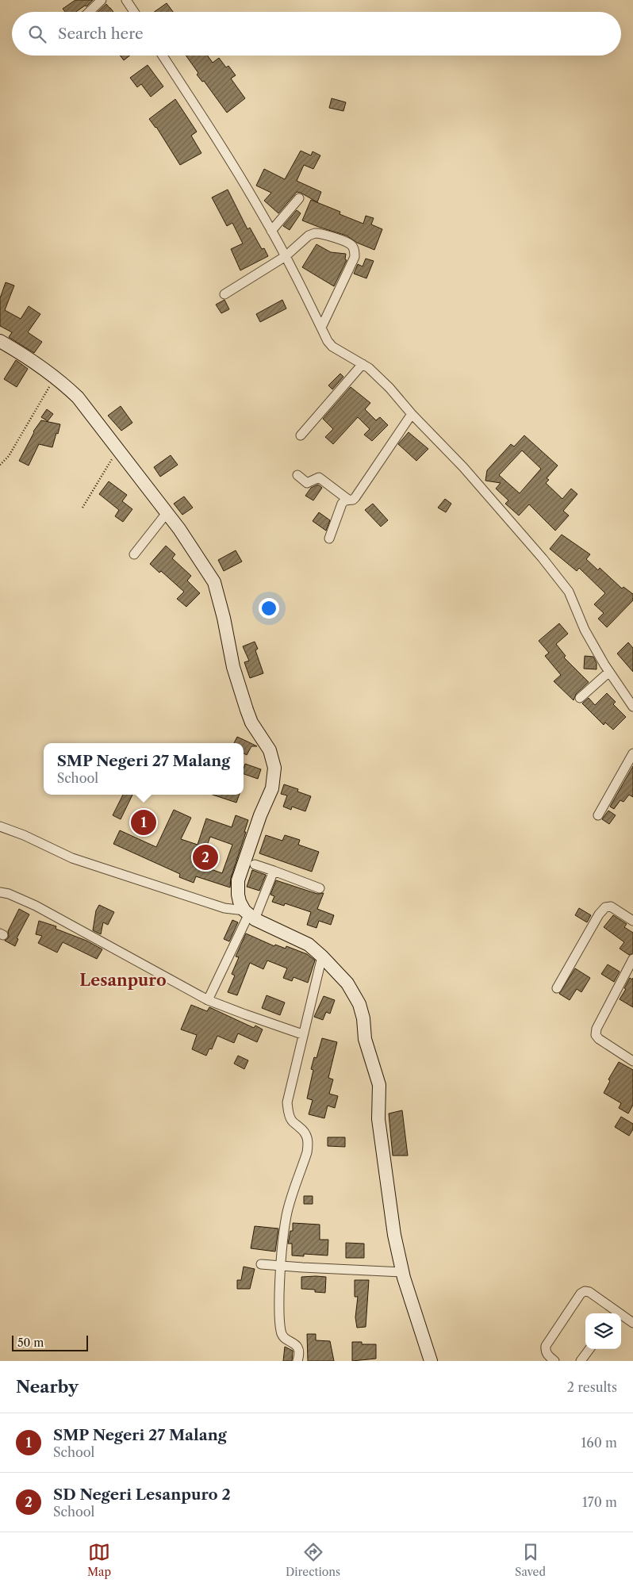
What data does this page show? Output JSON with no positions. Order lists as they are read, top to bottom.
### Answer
{
  "districts": ["Lesanpuro"],
  "scale_bar": "50 m",
  "page": {
    "search": "Search here",
    "popup": ["SMP Negeri 27 Malang", "School"],
    "pins": ["1", "2"],
    "scale": "50 m",
    "heading": ["Nearby", "2 results"],
    "list": [
      {
        "mark": "1",
        "name": "SMP Negeri 27 Malang",
        "note": "School",
        "value": "160 m"
      },
      {
        "mark": "2",
        "name": "SD Negeri Lesanpuro 2",
        "note": "School",
        "value": "170 m"
      }
    ],
    "nav": ["Map", "Directions", "Saved"]
  }
}
